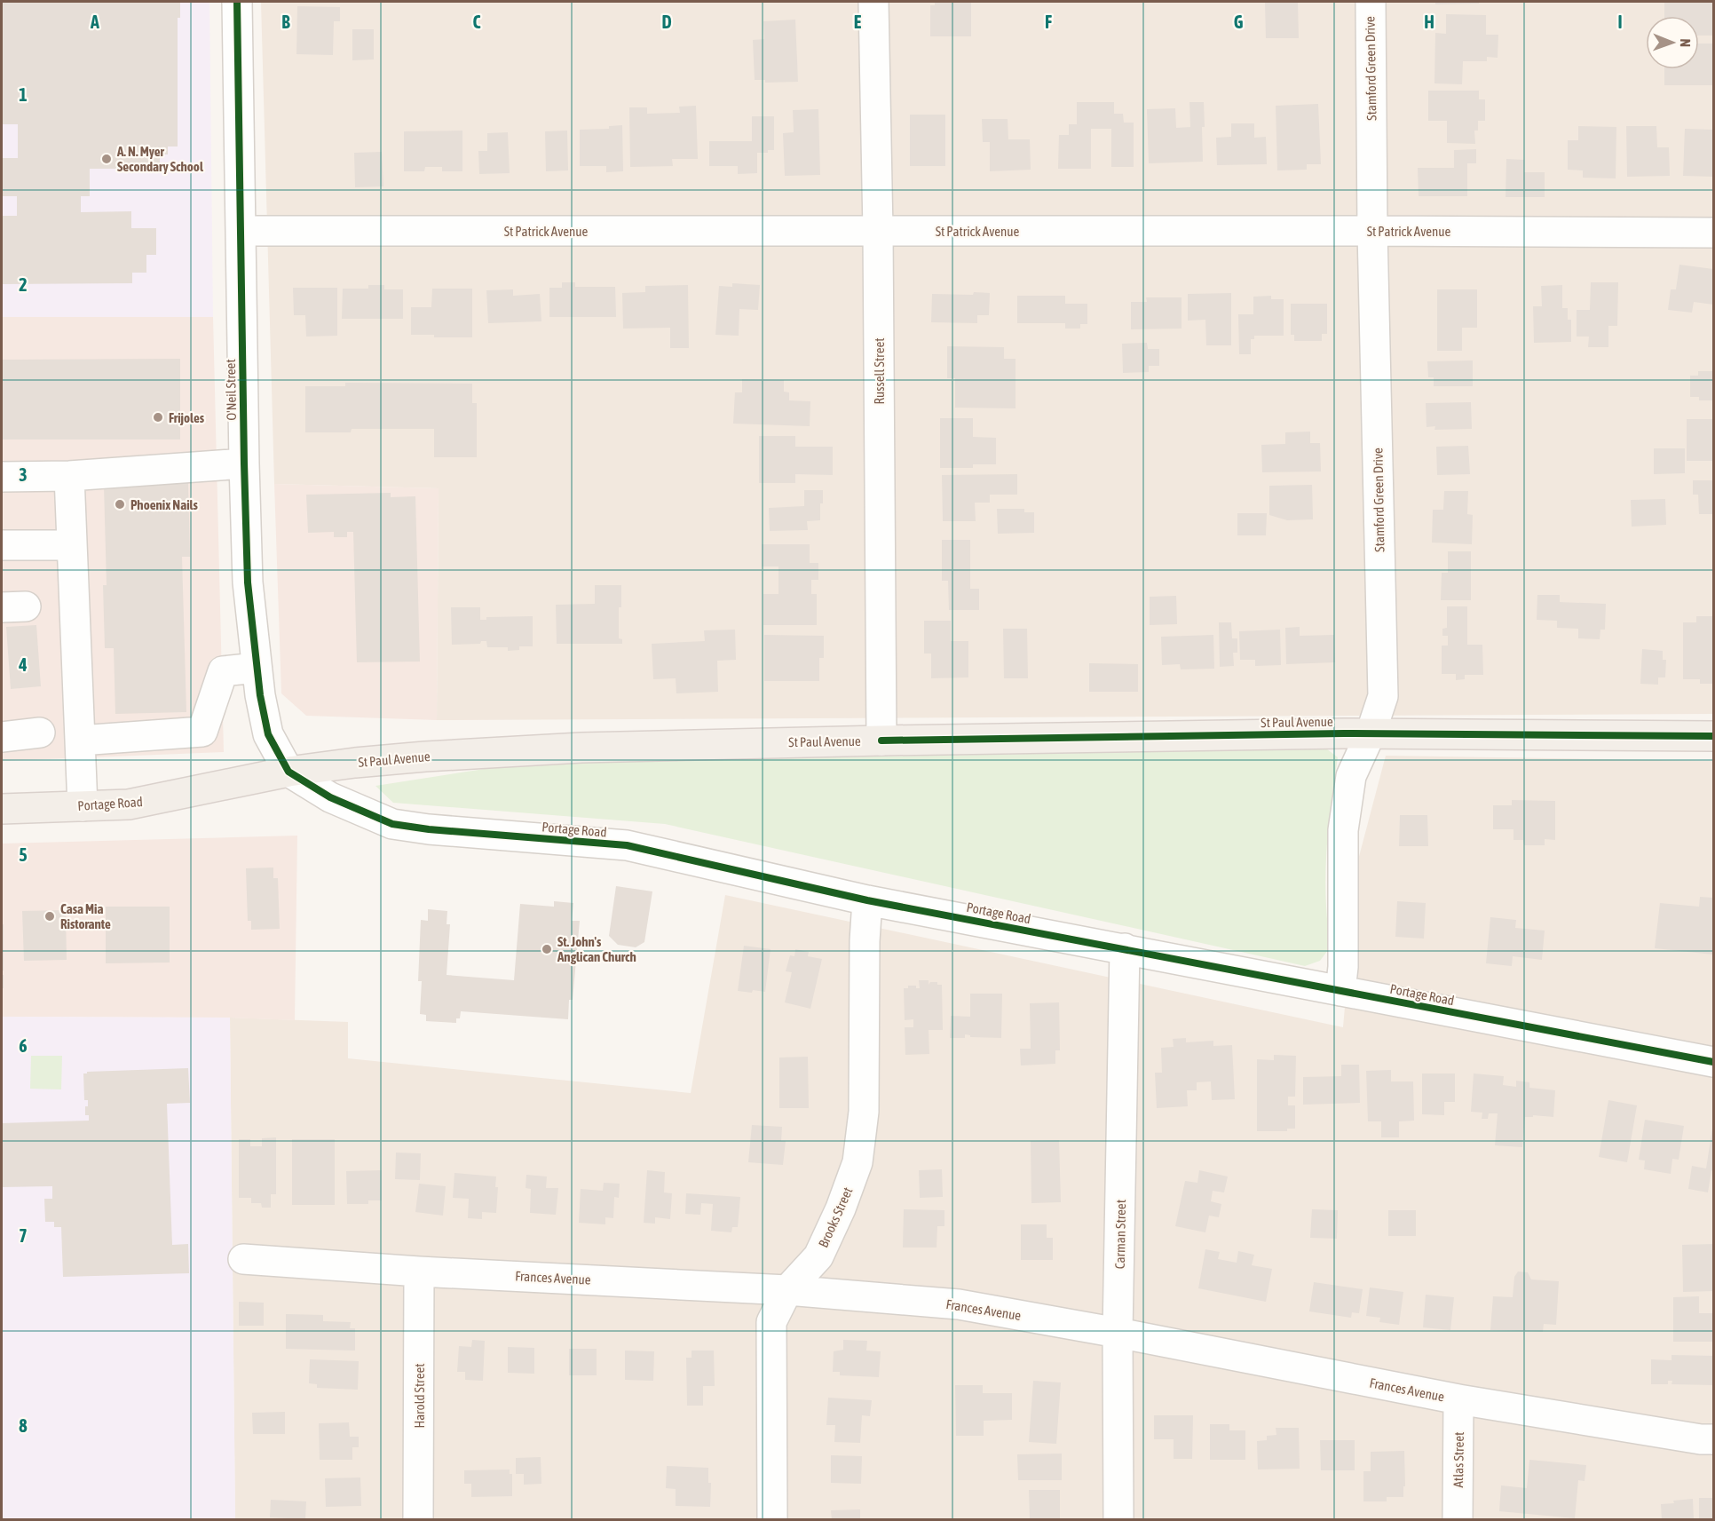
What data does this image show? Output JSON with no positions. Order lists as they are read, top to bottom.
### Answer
{
  "streets": {
    "main road": ["St Paul Avenue", "Portage Road"],
    "street": [
      "Stamford Green Drive",
      "St Patrick Avenue",
      "Russell Street",
      "O'Neil Street",
      "Brooks Street",
      "Carman Street",
      "Frances Avenue",
      "Harold Street",
      "Atlas Street"
    ]
  },
  "crossings": [
    ["Stamford Green Drive", "St Patrick Avenue"],
    ["Stamford Green Drive", "St Paul Avenue"],
    ["Stamford Green Drive", "Portage Road"],
    ["St Patrick Avenue", "Russell Street"],
    ["St Patrick Avenue", "O'Neil Street"],
    ["Russell Street", "St Paul Avenue"],
    ["O'Neil Street", "St Paul Avenue"],
    ["O'Neil Street", "Portage Road"],
    ["St Paul Avenue", "Portage Road"],
    ["Portage Road", "Brooks Street"],
    ["Portage Road", "Carman Street"],
    ["Brooks Street", "Frances Avenue"],
    ["Carman Street", "Frances Avenue"],
    ["Frances Avenue", "Harold Street"],
    ["Frances Avenue", "Atlas Street"]
  ],
  "places": [
    "A. N. Myer Secondary School",
    "Frijoles",
    "Phoenix Nails",
    "Casa Mia Ristorante",
    "St. John's Anglican Church"
  ],
  "north": "right",
  "grid": {
    "columns": [
      "A",
      "B",
      "C",
      "D",
      "E",
      "F",
      "G",
      "H",
      "I"
    ],
    "rows": [
      "1",
      "2",
      "3",
      "4",
      "5",
      "6",
      "7",
      "8"
    ]
  }
}
